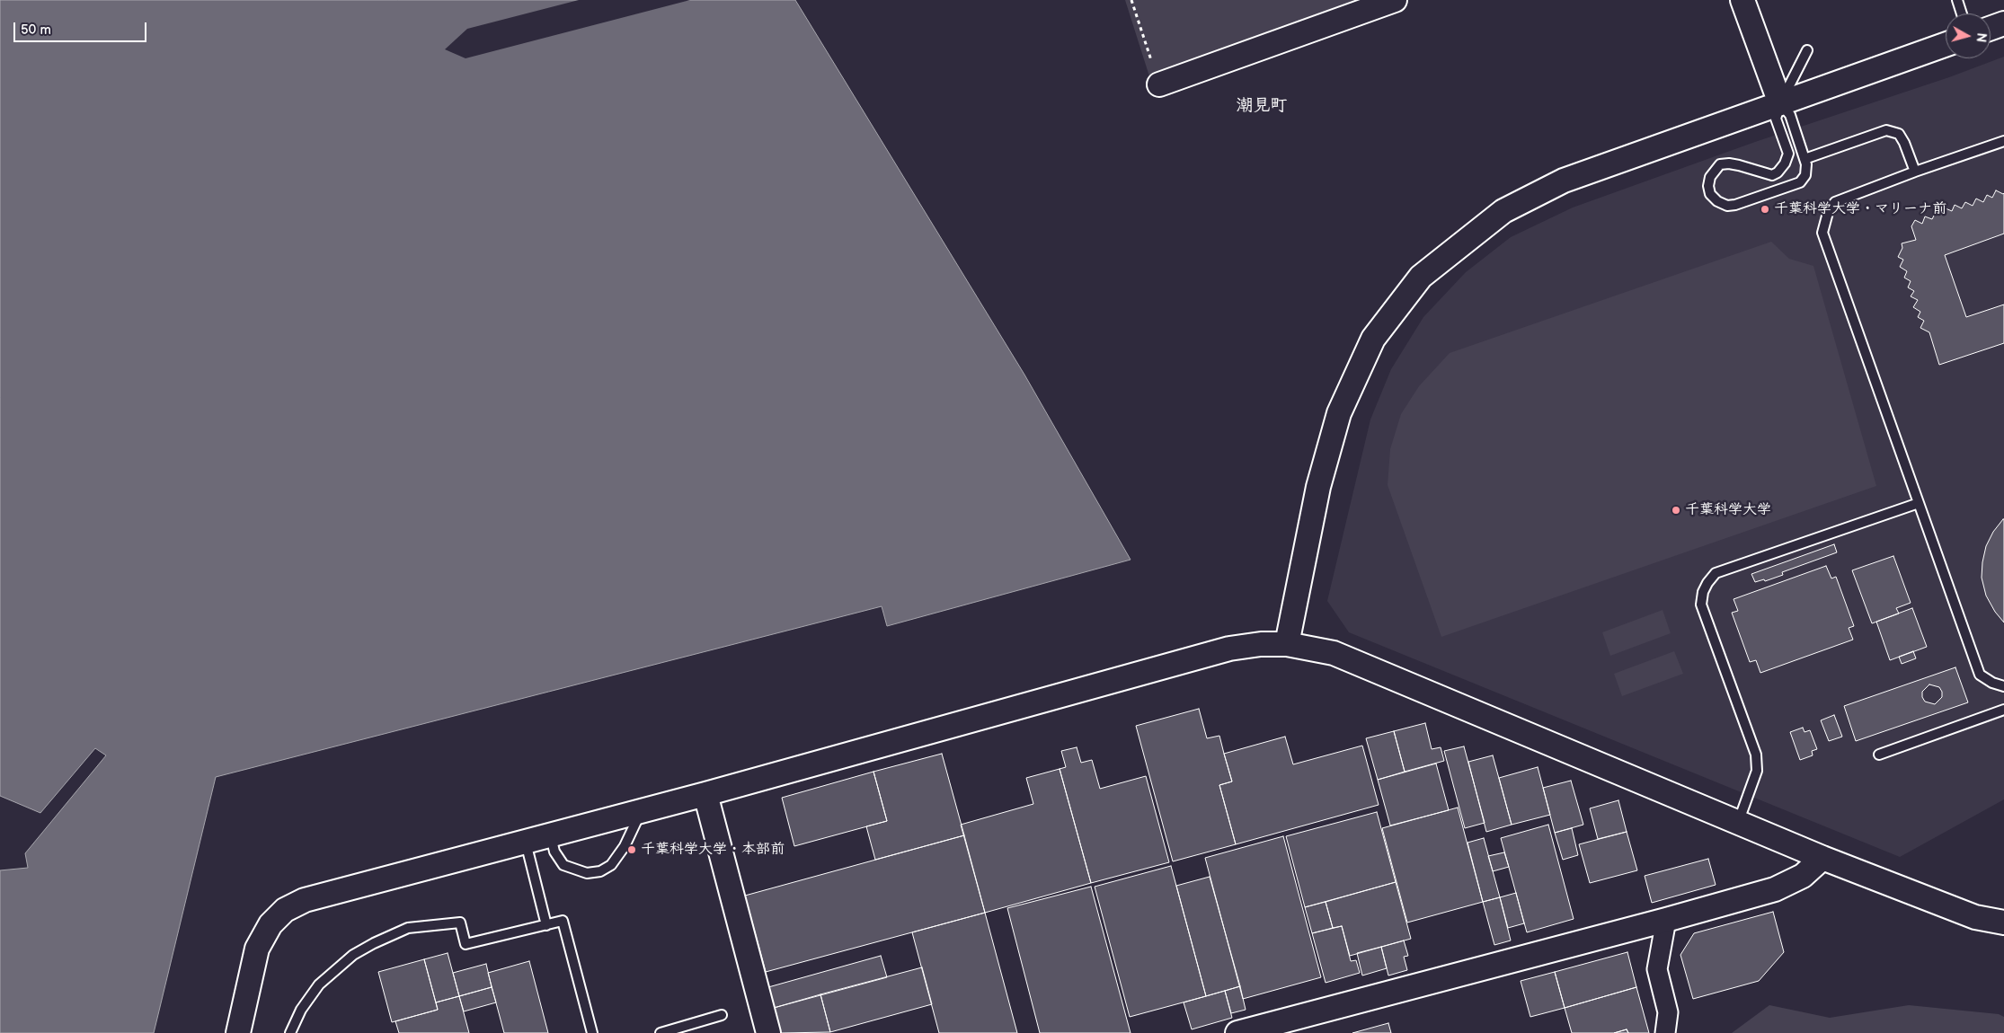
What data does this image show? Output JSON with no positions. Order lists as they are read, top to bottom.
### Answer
{
  "districts": ["潮見町"],
  "places": ["千葉科学大学・マリーナ前", "千葉科学大学", "千葉科学大学・本部前"],
  "scale_bar": "50 m",
  "north": "right"
}
